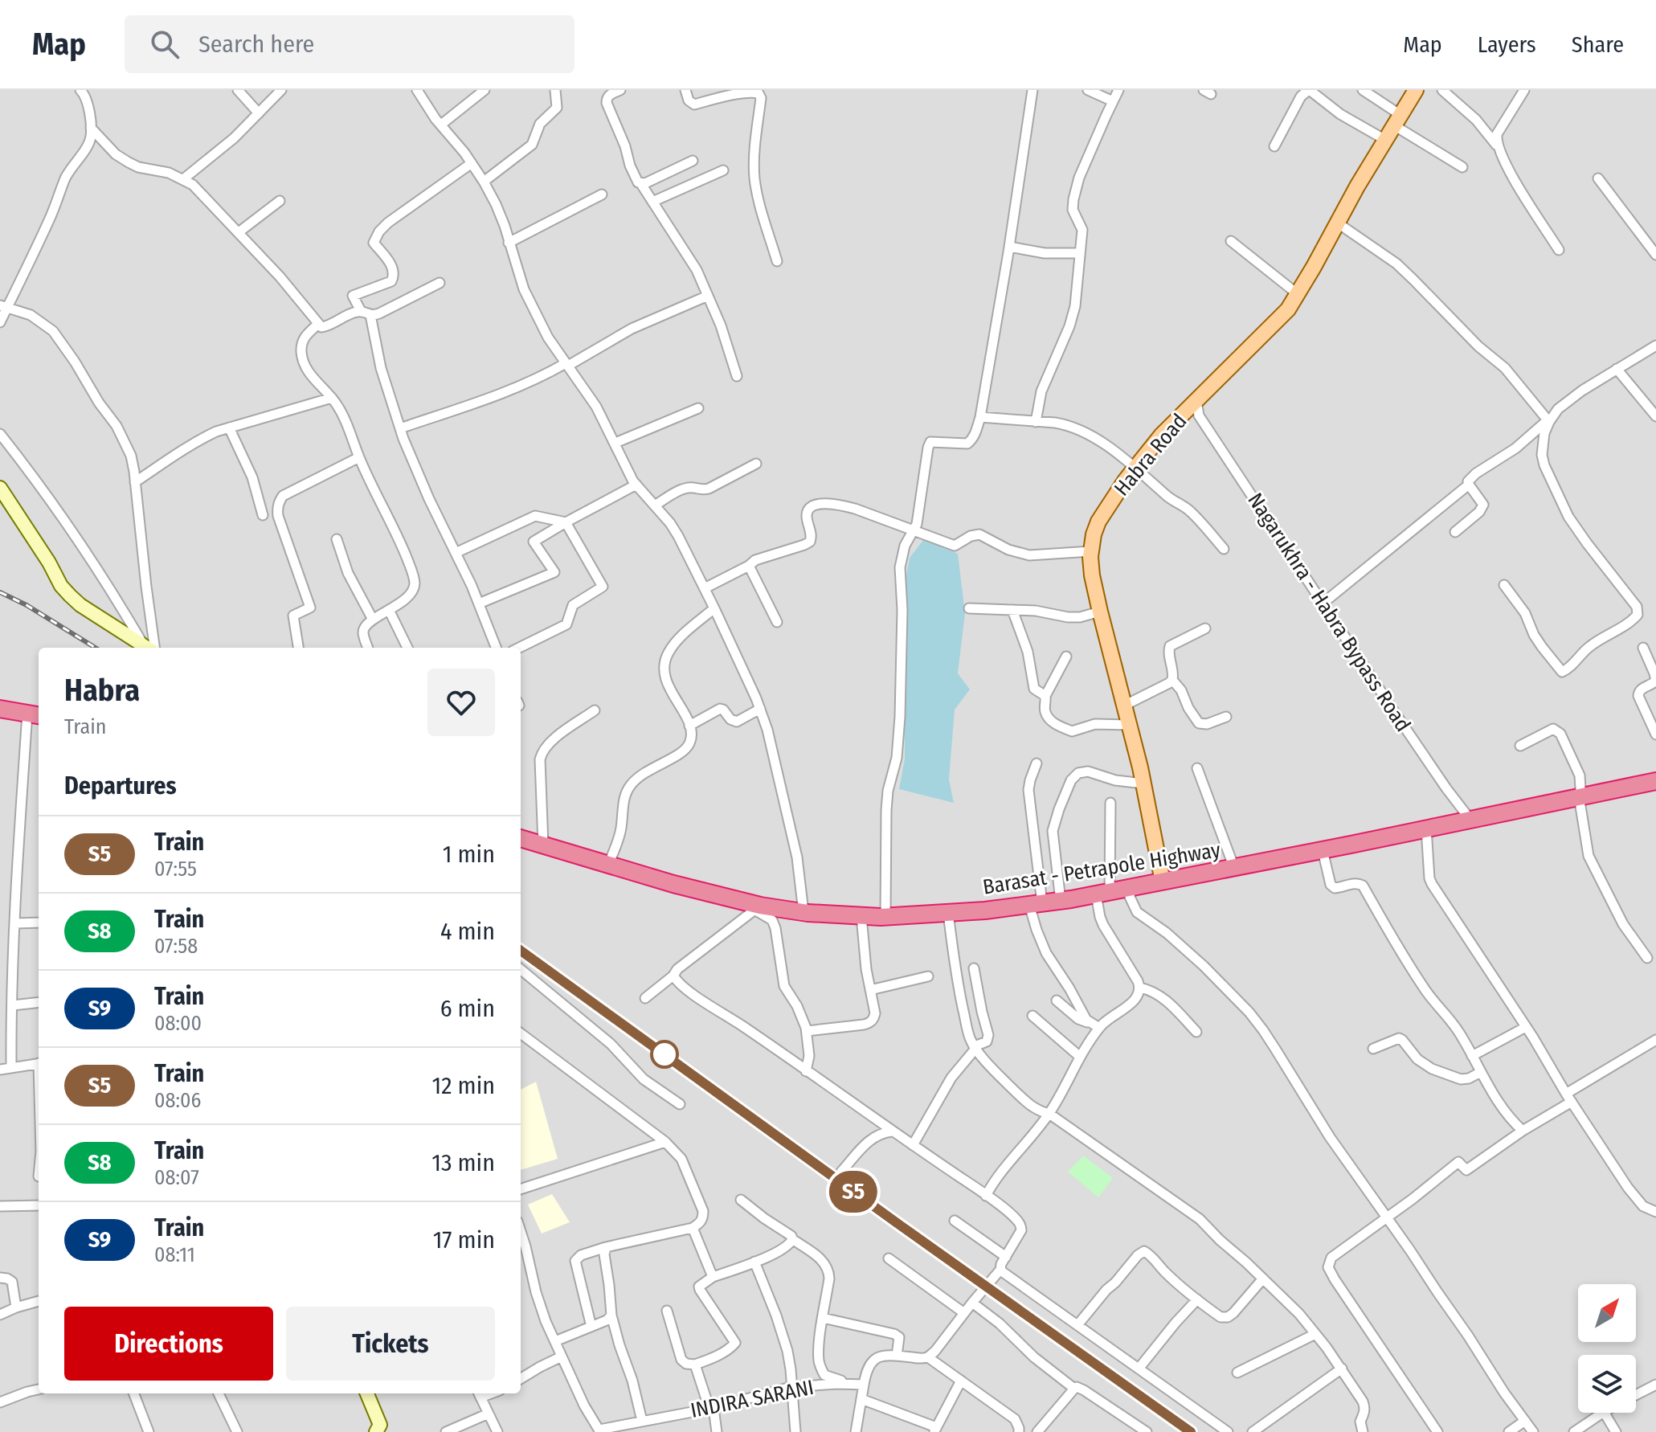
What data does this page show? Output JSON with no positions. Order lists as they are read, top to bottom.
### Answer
{
  "streets": {
    "highway": ["Barasat - Petrapole Highway"],
    "main road": ["Habra Road"],
    "street": ["Nagarukhra - Habra Bypass Road", "INDIRA SARANI"]
  },
  "crossings": [
    ["Habra Road", "Nagarukhra - Habra Bypass Road"],
    ["Habra Road", "Barasat - Petrapole Highway"],
    ["Nagarukhra - Habra Bypass Road", "Barasat - Petrapole Highway"]
  ],
  "north": "top right",
  "page": {
    "header": "Map",
    "search": "Search here",
    "nav": ["Map", "Layers", "Share"],
    "on_map": "S5",
    "heading": [
      ["Habra", "Train"],
      "Departures"
    ],
    "list": [
      {
        "mark": "S5",
        "name": "Train",
        "note": "07:55",
        "value": "1 min"
      },
      {
        "mark": "S8",
        "name": "Train",
        "note": "07:58",
        "value": "4 min"
      },
      {
        "mark": "S9",
        "name": "Train",
        "note": "08:00",
        "value": "6 min"
      },
      {
        "mark": "S5",
        "name": "Train",
        "note": "08:06",
        "value": "12 min"
      },
      {
        "mark": "S8",
        "name": "Train",
        "note": "08:07",
        "value": "13 min"
      },
      {
        "mark": "S9",
        "name": "Train",
        "note": "08:11",
        "value": "17 min"
      }
    ],
    "buttons": ["Directions", "Tickets"]
  }
}
